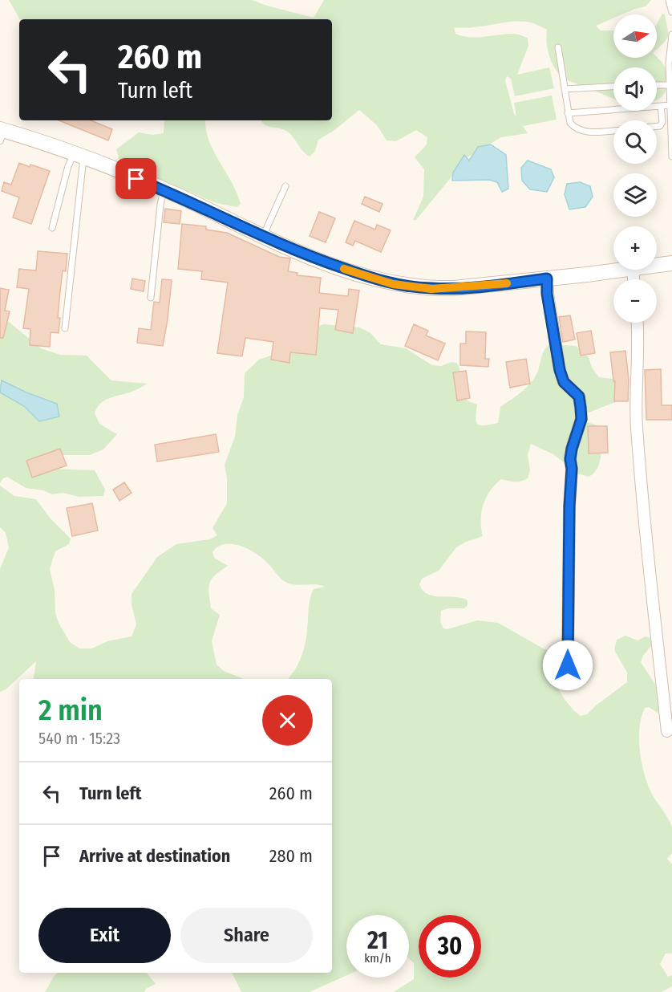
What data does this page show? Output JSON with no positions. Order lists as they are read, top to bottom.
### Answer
{
  "north": "right",
  "page": {
    "map_buttons": ["+", "−"],
    "turn": ["260 m", "Turn left"],
    "heading": ["2 min", "540 m · 15:23"],
    "list": [
      {
        "name": "Turn left",
        "value": "260 m"
      },
      {
        "name": "Arrive at destination",
        "value": "280 m"
      }
    ],
    "buttons": ["Exit", "Share"],
    "speed": "21 km/h",
    "limit": "30"
  }
}
